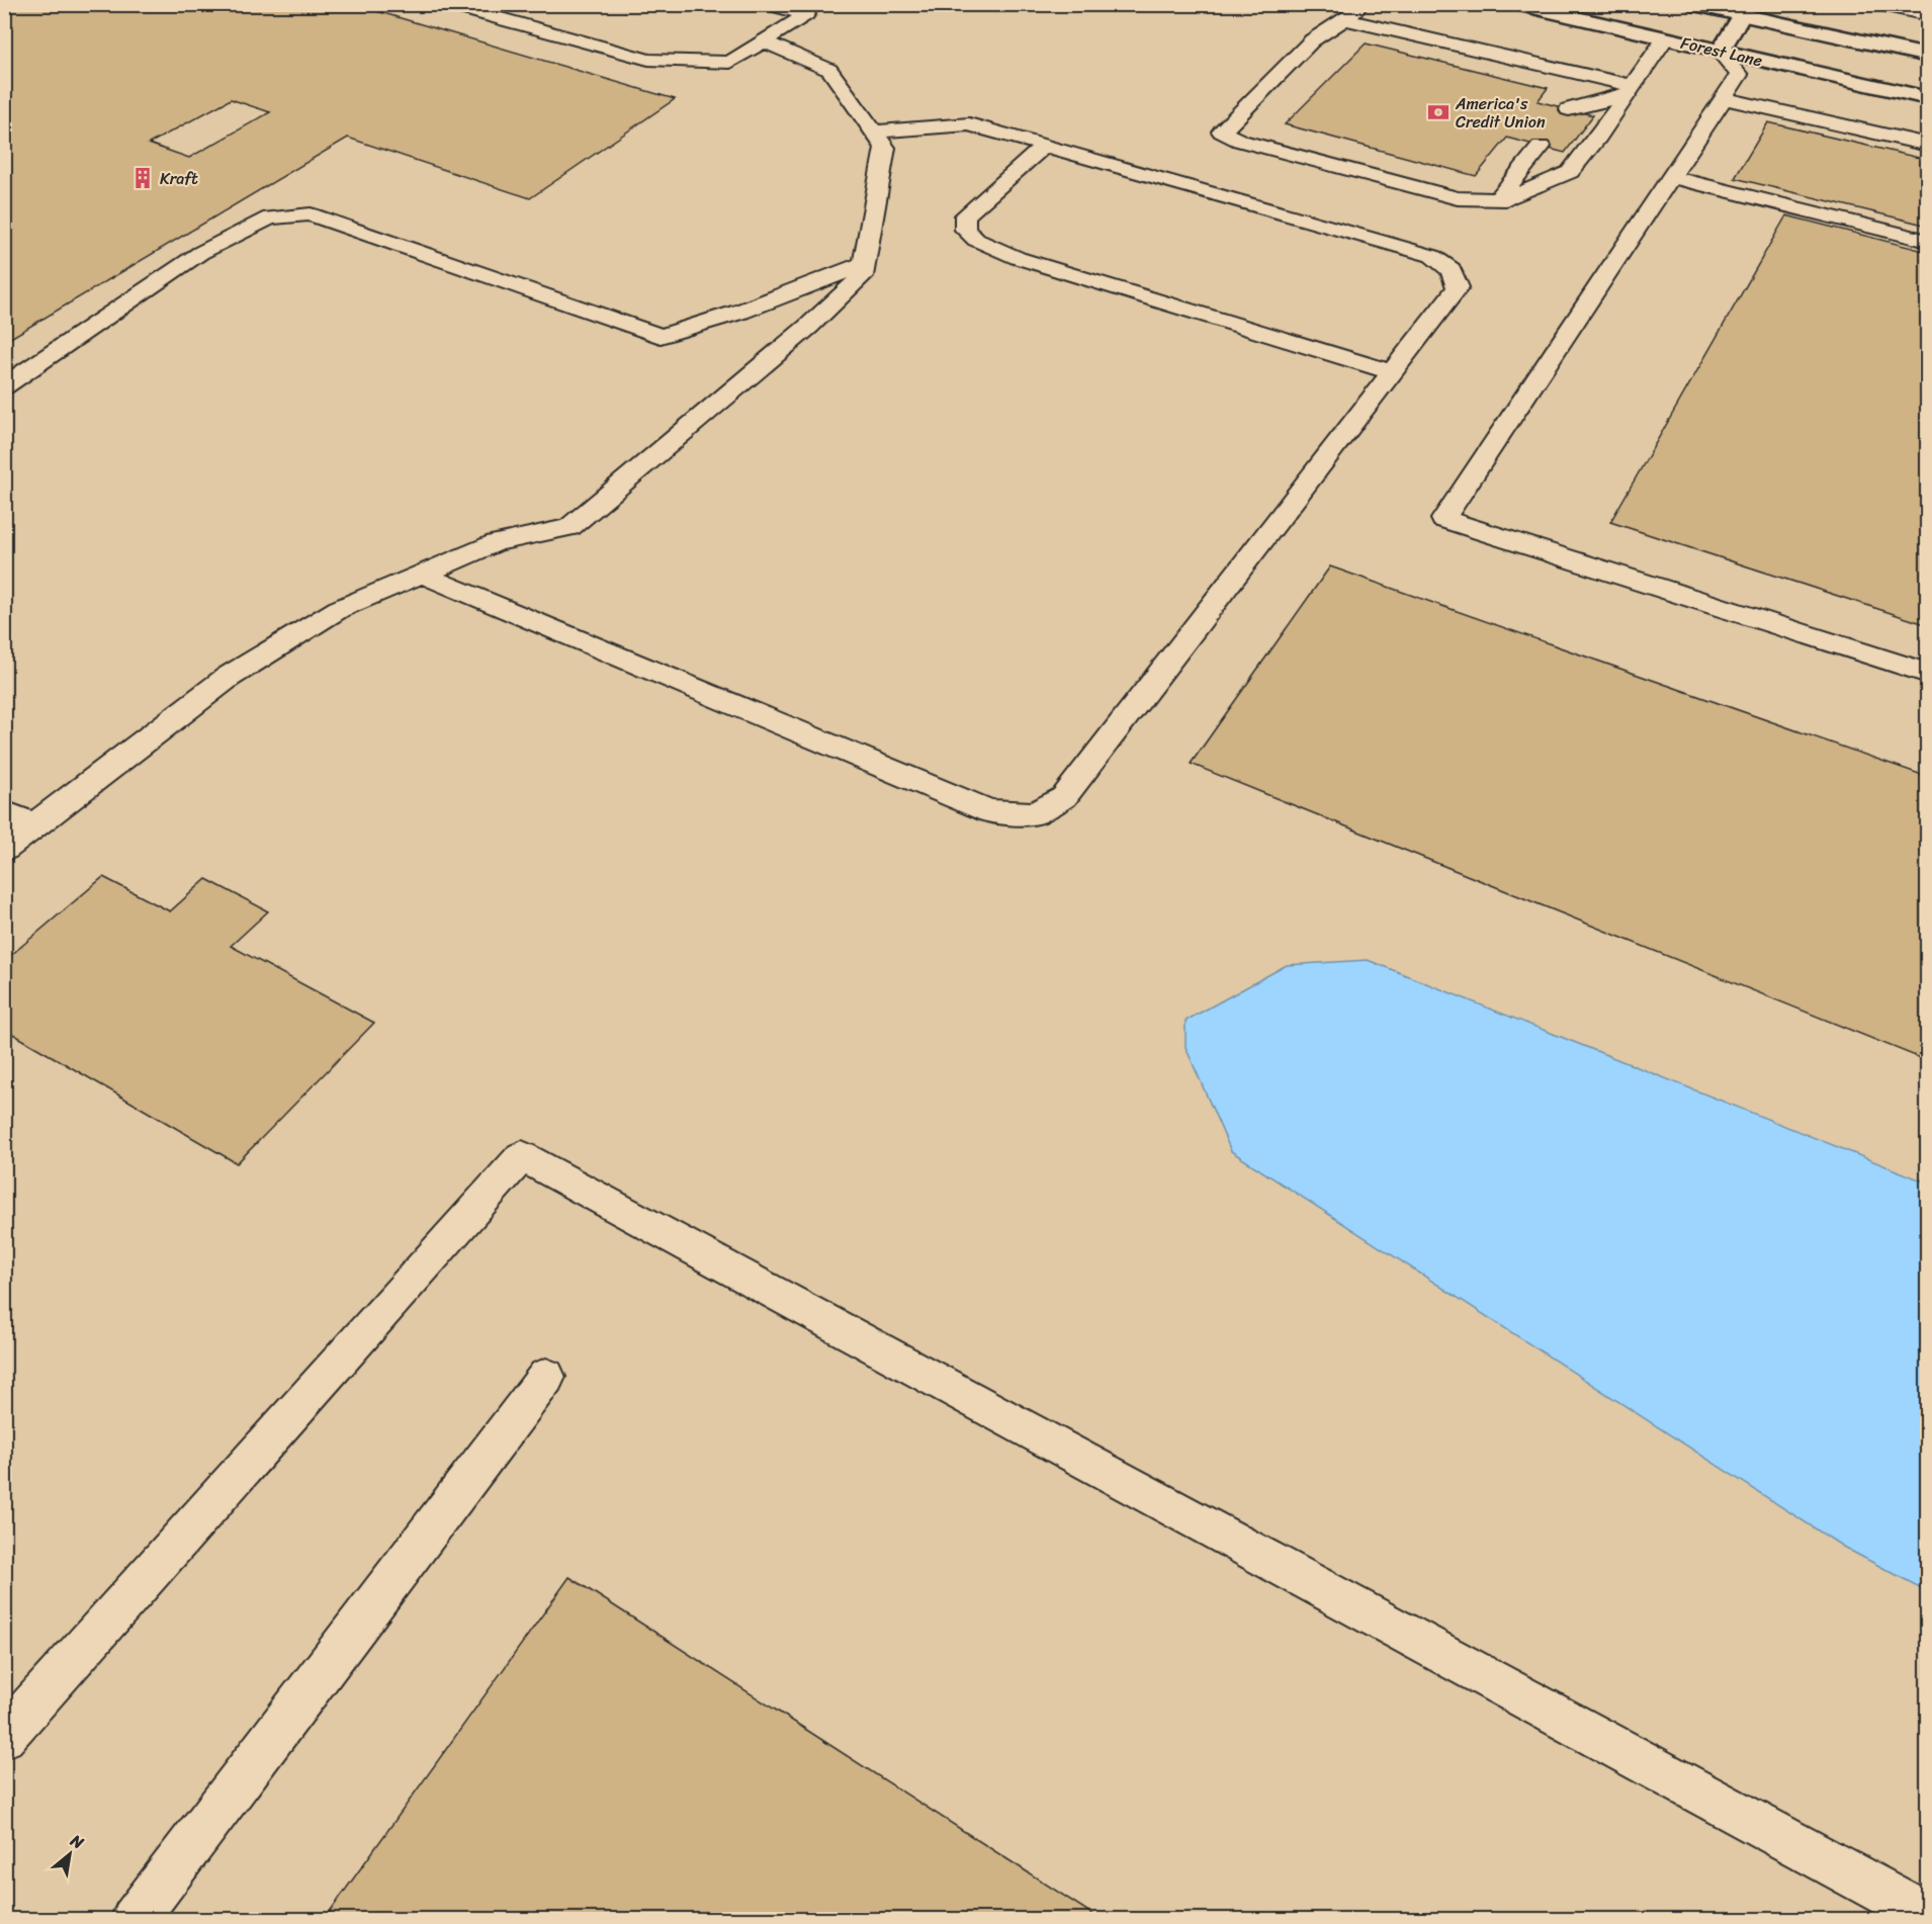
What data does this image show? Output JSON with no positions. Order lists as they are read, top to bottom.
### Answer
{
  "streets": {
    "main road": ["Forest Lane"]
  },
  "places": {
    "bank": ["America's Credit Union"],
    "building": ["Kraft"]
  },
  "north": "top right"
}
